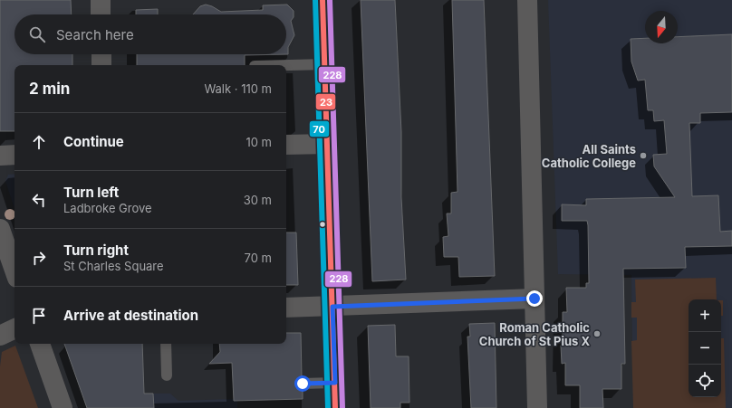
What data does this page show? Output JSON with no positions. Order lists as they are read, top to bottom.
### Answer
{
  "places": ["All Saints Catholic College", "Roman Catholic Church of St Pius X"],
  "lines": ["transit line 23", "transit line 70", "transit line 228"],
  "north": "bottom",
  "page": {
    "search": "Search here",
    "heading": ["2 min", "Walk · 110 m"],
    "list": [
      ["Continue", "10 m"],
      ["Turn left", "Ladbroke Grove", "30 m"],
      ["Turn right", "St Charles Square", "70 m"],
      "Arrive at destination"
    ],
    "map_buttons": ["+", "−"]
  }
}
